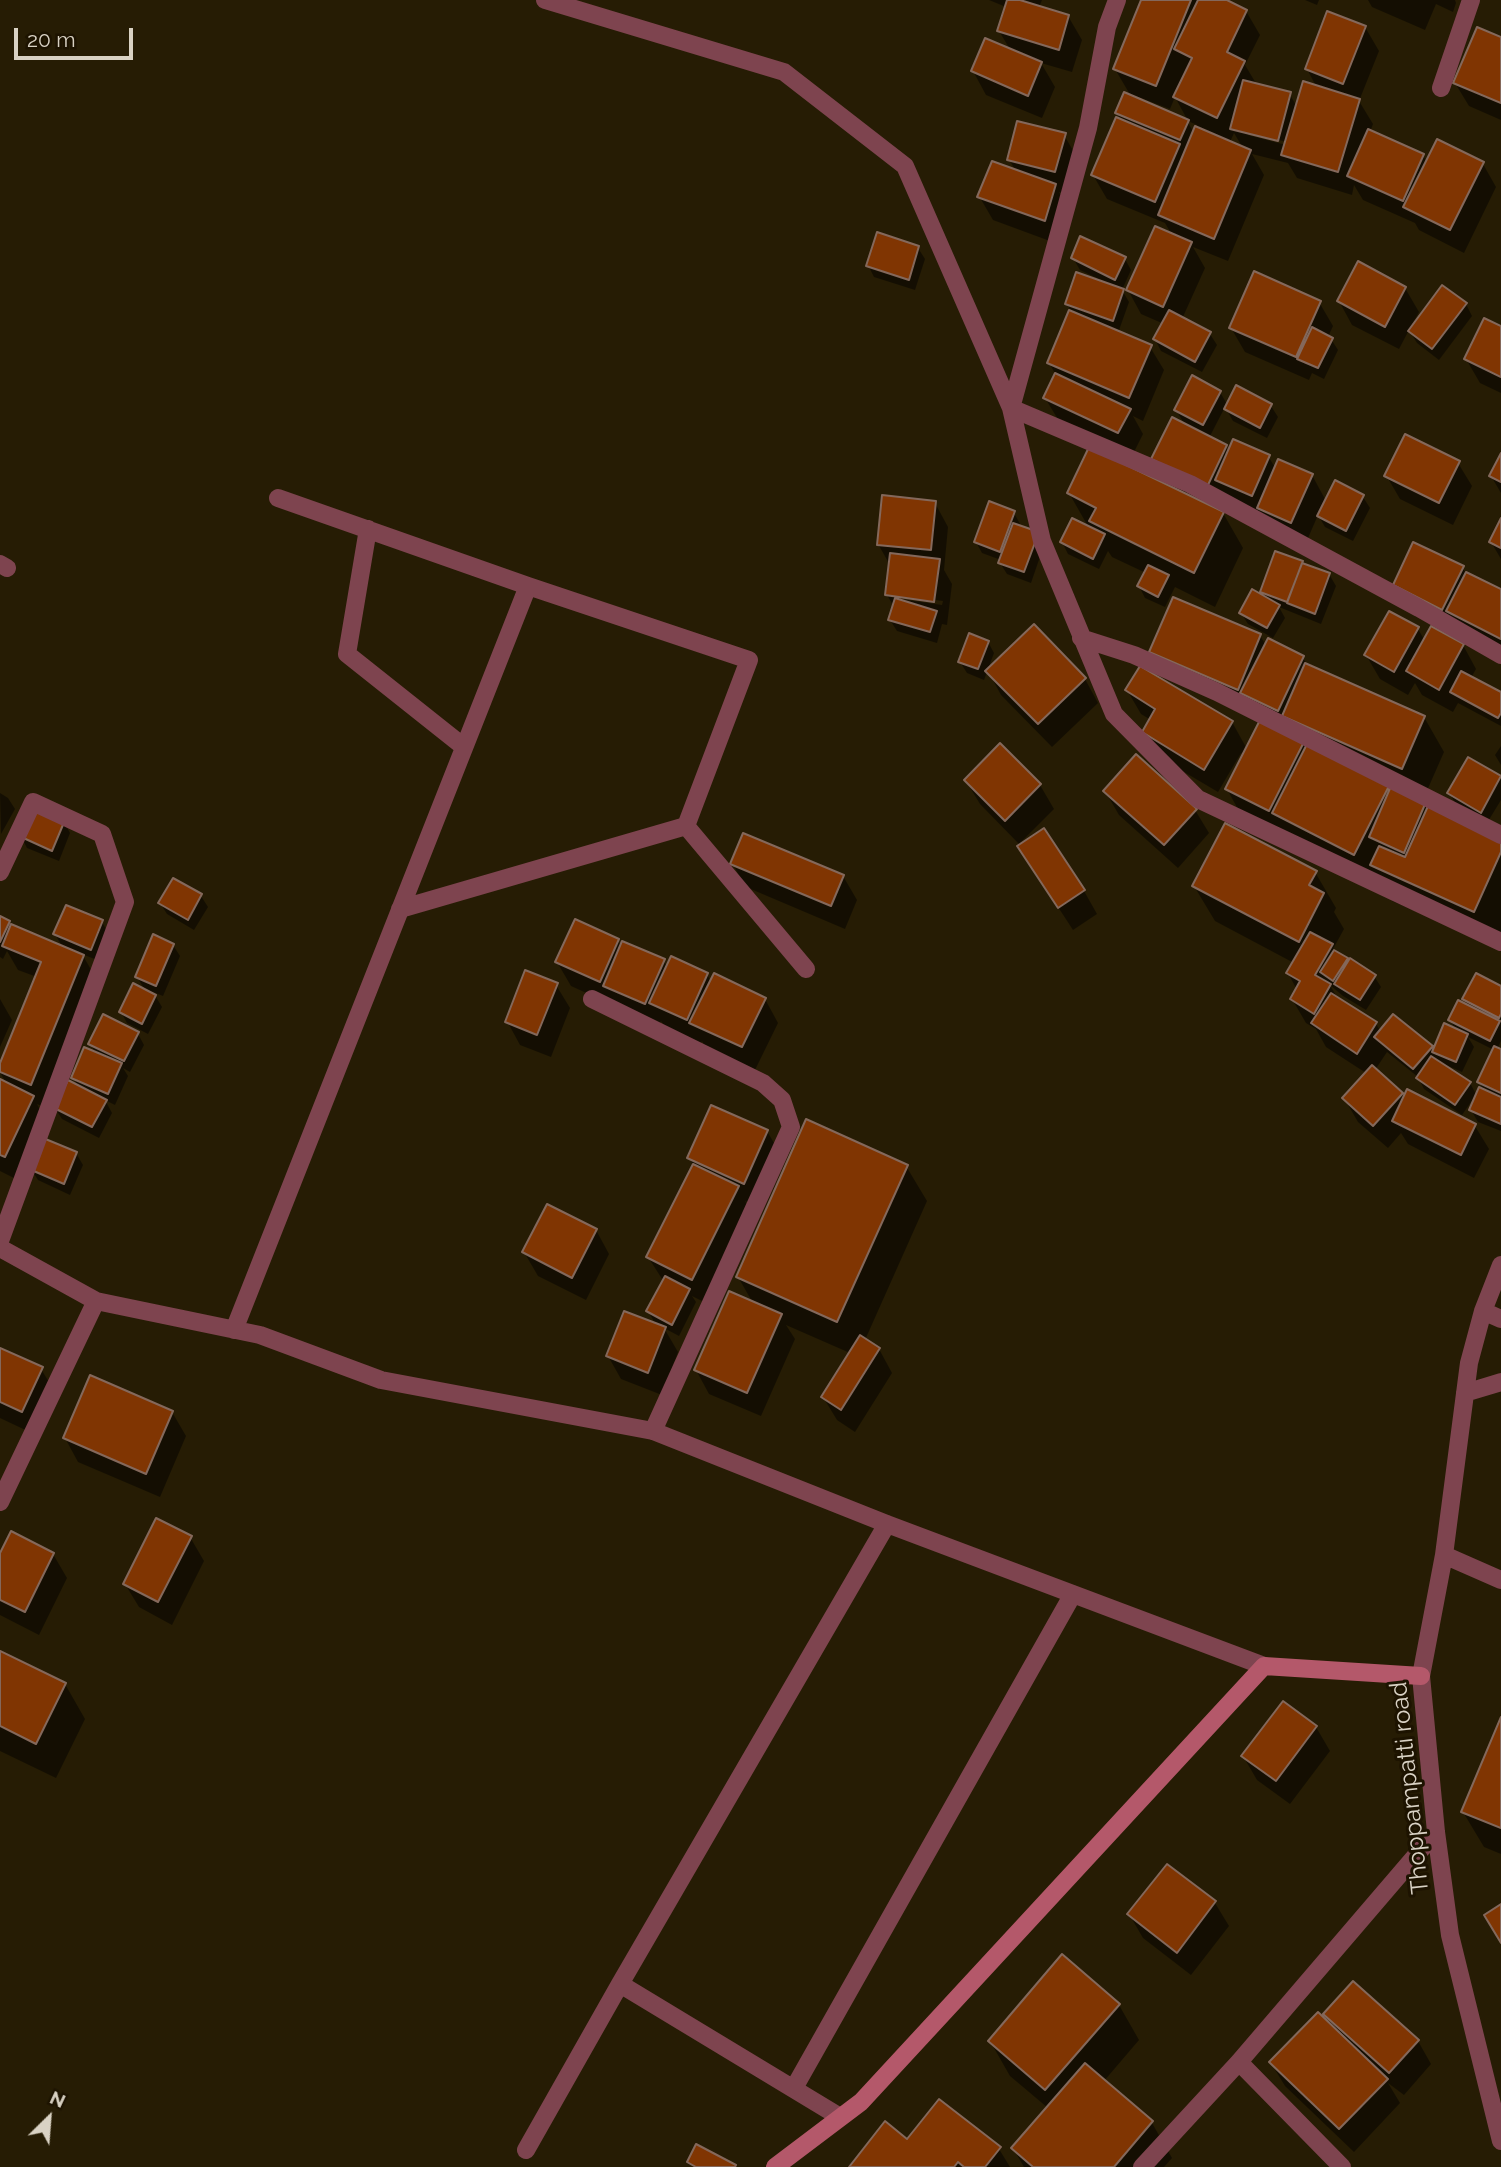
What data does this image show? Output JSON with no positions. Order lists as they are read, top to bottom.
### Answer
{
  "streets": {
    "street": ["Thoppampatti road"]
  },
  "scale_bar": "20 m",
  "north": "top right"
}
